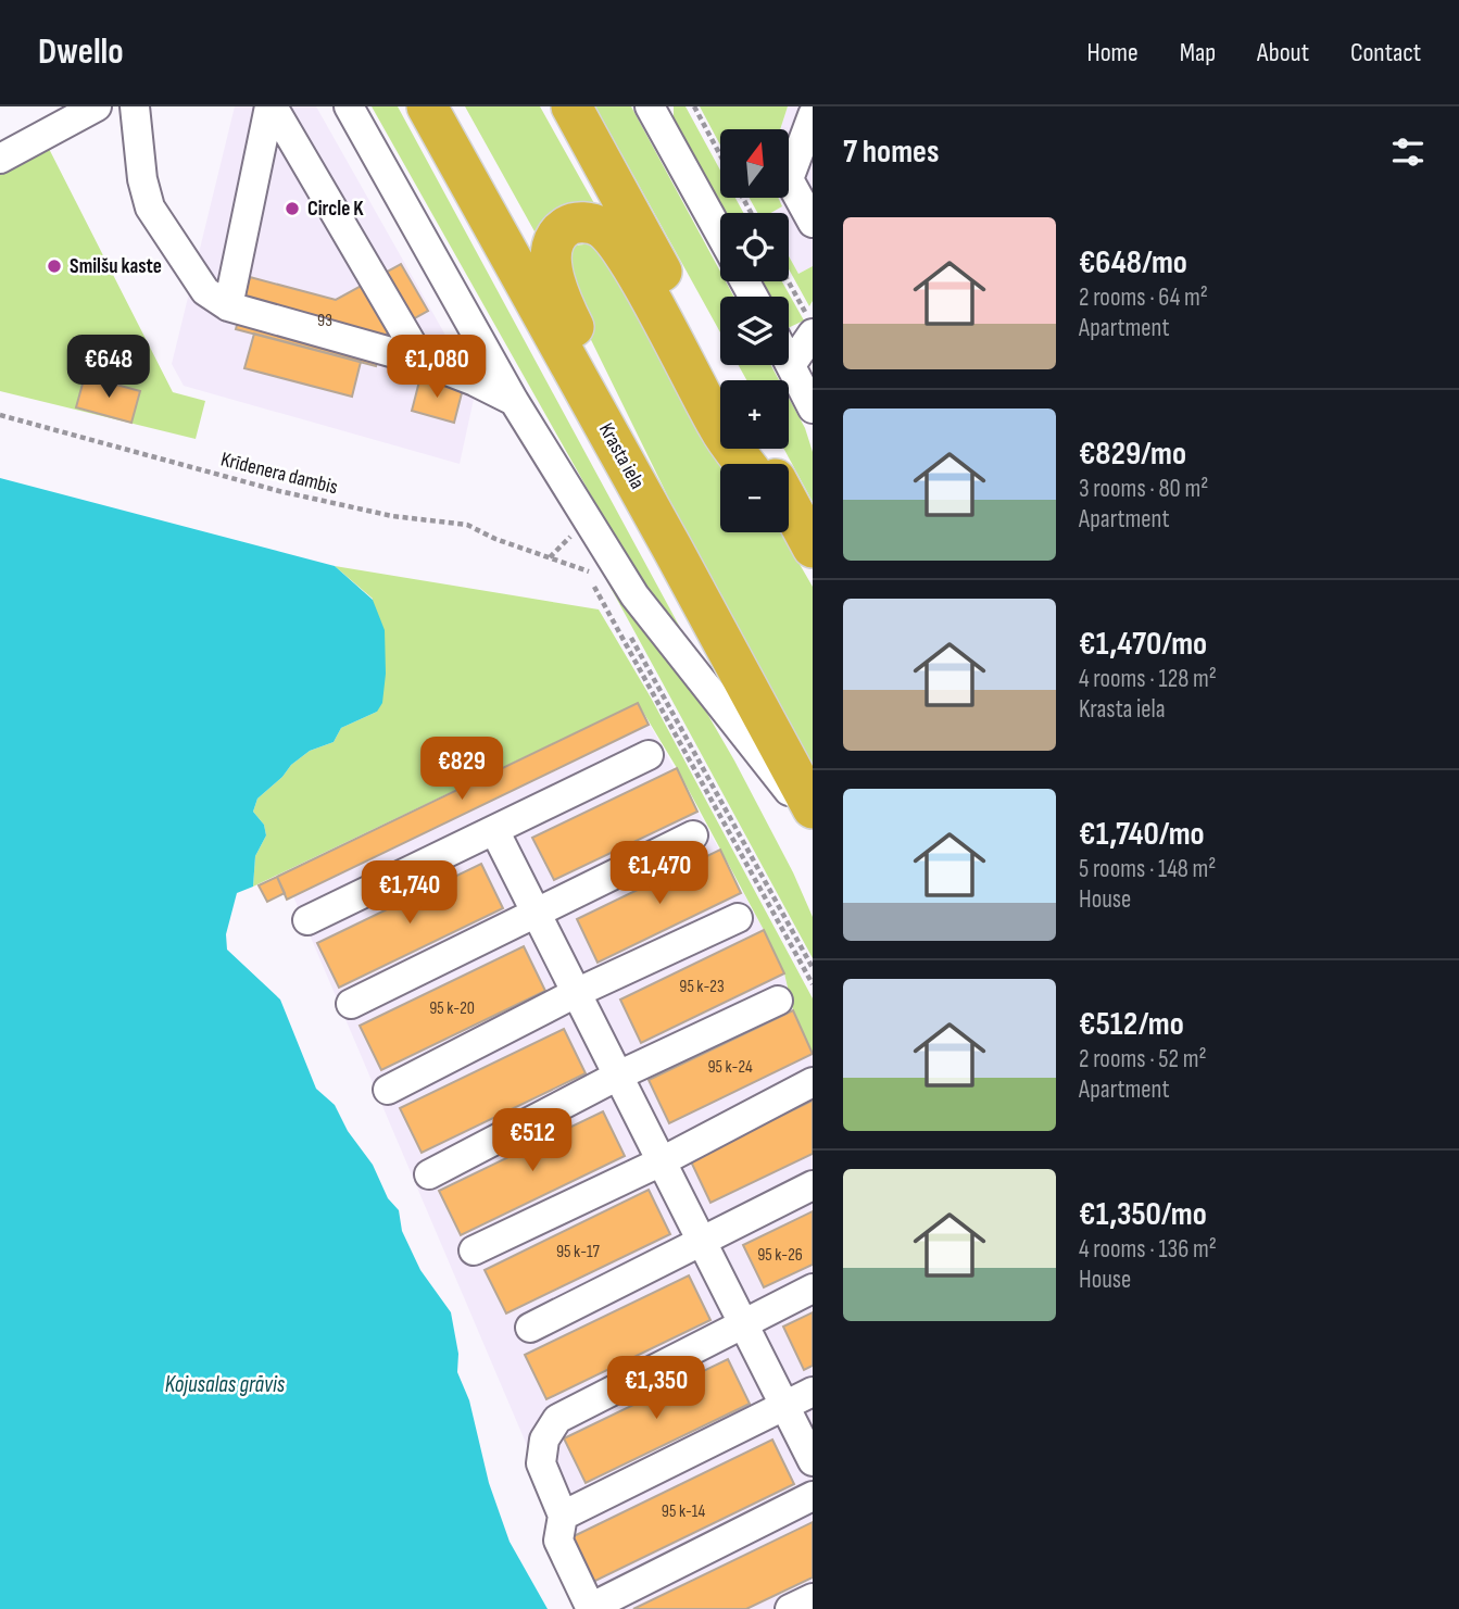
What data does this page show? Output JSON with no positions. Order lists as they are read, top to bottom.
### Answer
{
  "streets": {
    "highway": ["Krasta iela"],
    "path": ["Krīdenera dambis"]
  },
  "water": ["Kojusalas grāvis"],
  "places": ["Circle K", "Smilšu kaste"],
  "house_numbers": [
    "93",
    "95 k-23",
    "95 k-20",
    "95 k-24",
    "95 k-17",
    "95 k-26",
    "95 k-14"
  ],
  "north": "top",
  "page": {
    "header": "Dwello",
    "nav": [
      "Home",
      "Map",
      "About",
      "Contact"
    ],
    "heading": "7 homes",
    "map_buttons": ["+", "−"],
    "list": [
      {
        "name": "€648/mo",
        "note": "2 rooms · 64 m² · Apartment"
      },
      {
        "name": "€829/mo",
        "note": "3 rooms · 80 m² · Apartment"
      },
      {
        "name": "€1,470/mo",
        "note": "4 rooms · 128 m² · Krasta iela"
      },
      {
        "name": "€1,740/mo",
        "note": "5 rooms · 148 m² · House"
      },
      {
        "name": "€512/mo",
        "note": "2 rooms · 52 m² · Apartment"
      },
      {
        "name": "€1,350/mo",
        "note": "4 rooms · 136 m² · House"
      }
    ],
    "price": [
      "€648",
      "€1,080",
      "€829",
      "€1,470",
      "€1,740",
      "€512",
      "€1,350"
    ]
  }
}
